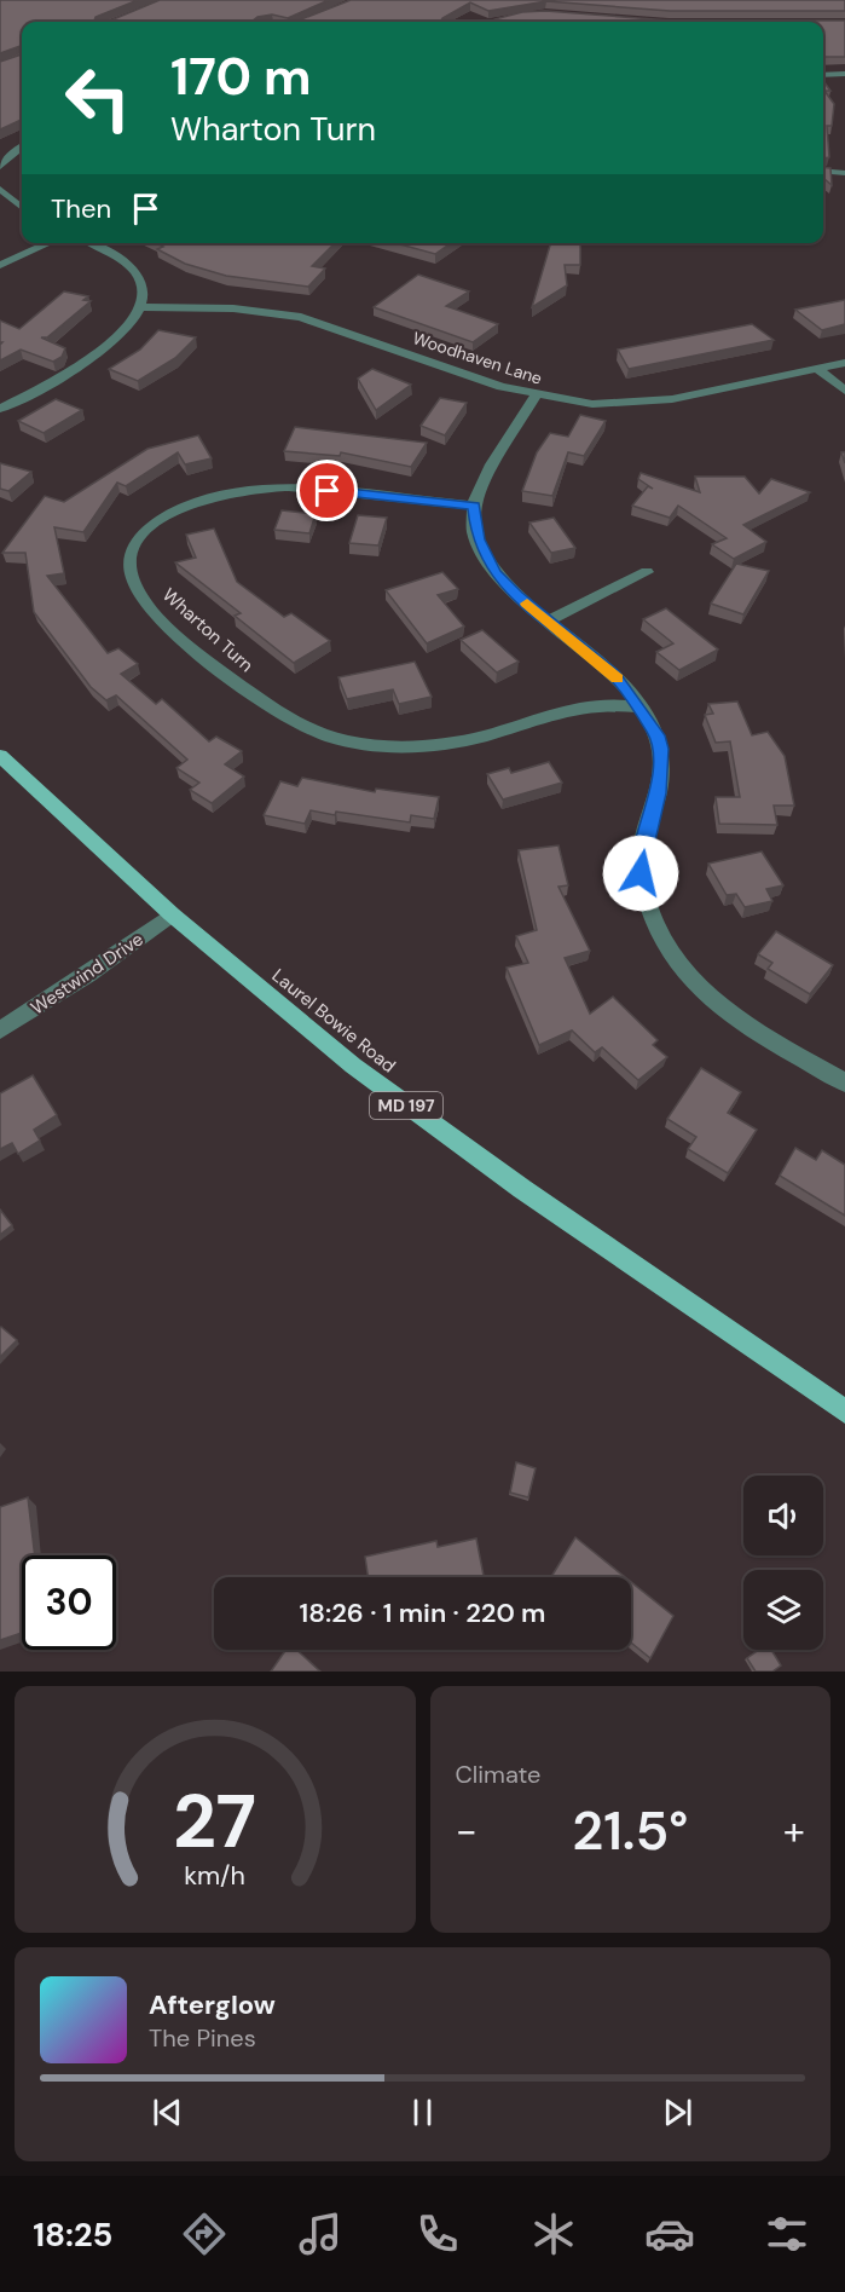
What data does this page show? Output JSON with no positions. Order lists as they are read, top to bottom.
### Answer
{
  "streets": {
    "main road": ["Laurel Bowie Road", "MD 197"],
    "street": ["Woodhaven Lane", "Wharton Turn", "Westwind Drive"]
  },
  "crossings": [
    ["Westwind Drive", "Laurel Bowie Road"]
  ],
  "page": {
    "turn": ["170 m", "Wharton Turn"],
    "then": "Then",
    "limit": "30",
    "trip": "18:26 · 1 min · 220 m",
    "tile": "Climate",
    "heat": ["−", "21.5°", "+"],
    "song": ["Afterglow", "The Pines"],
    "tabs": "18:25",
    "gauge": ["27", "km/h"]
  }
}
